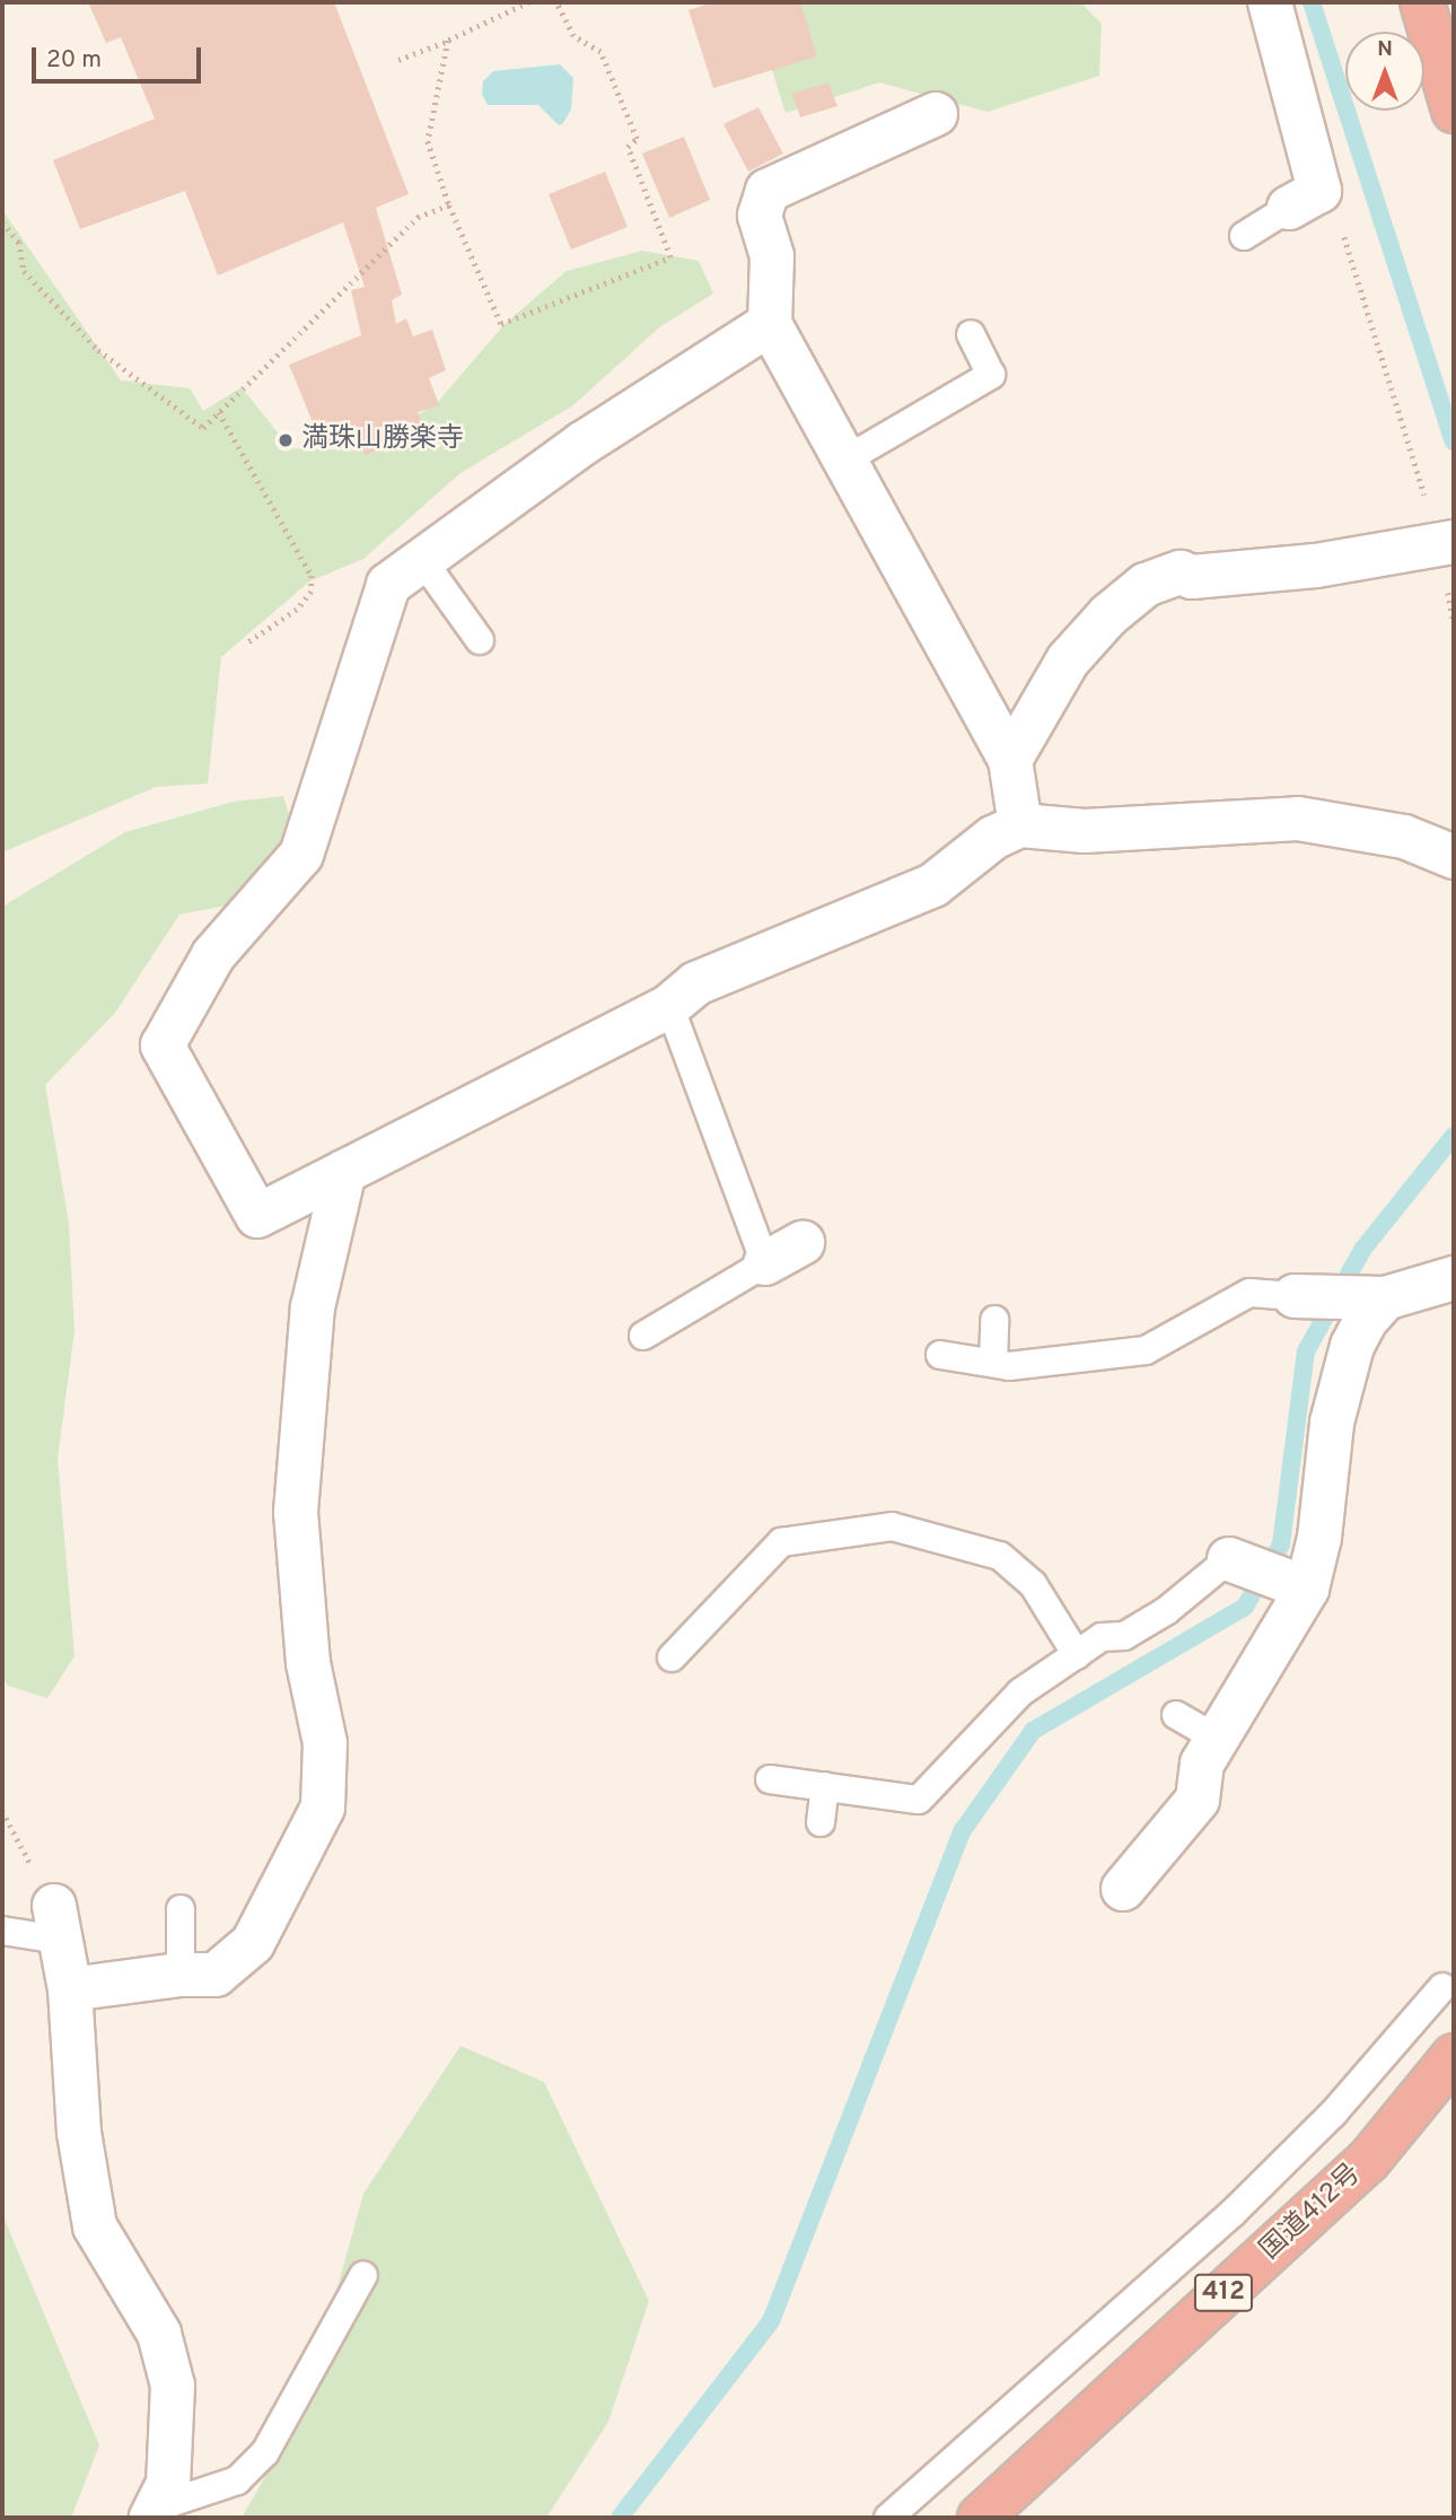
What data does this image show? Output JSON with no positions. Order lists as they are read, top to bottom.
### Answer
{
  "streets": {
    "highway": ["国道412号", "412"]
  },
  "places": ["満珠山勝楽寺"],
  "scale_bar": "20 m",
  "north": "top"
}
